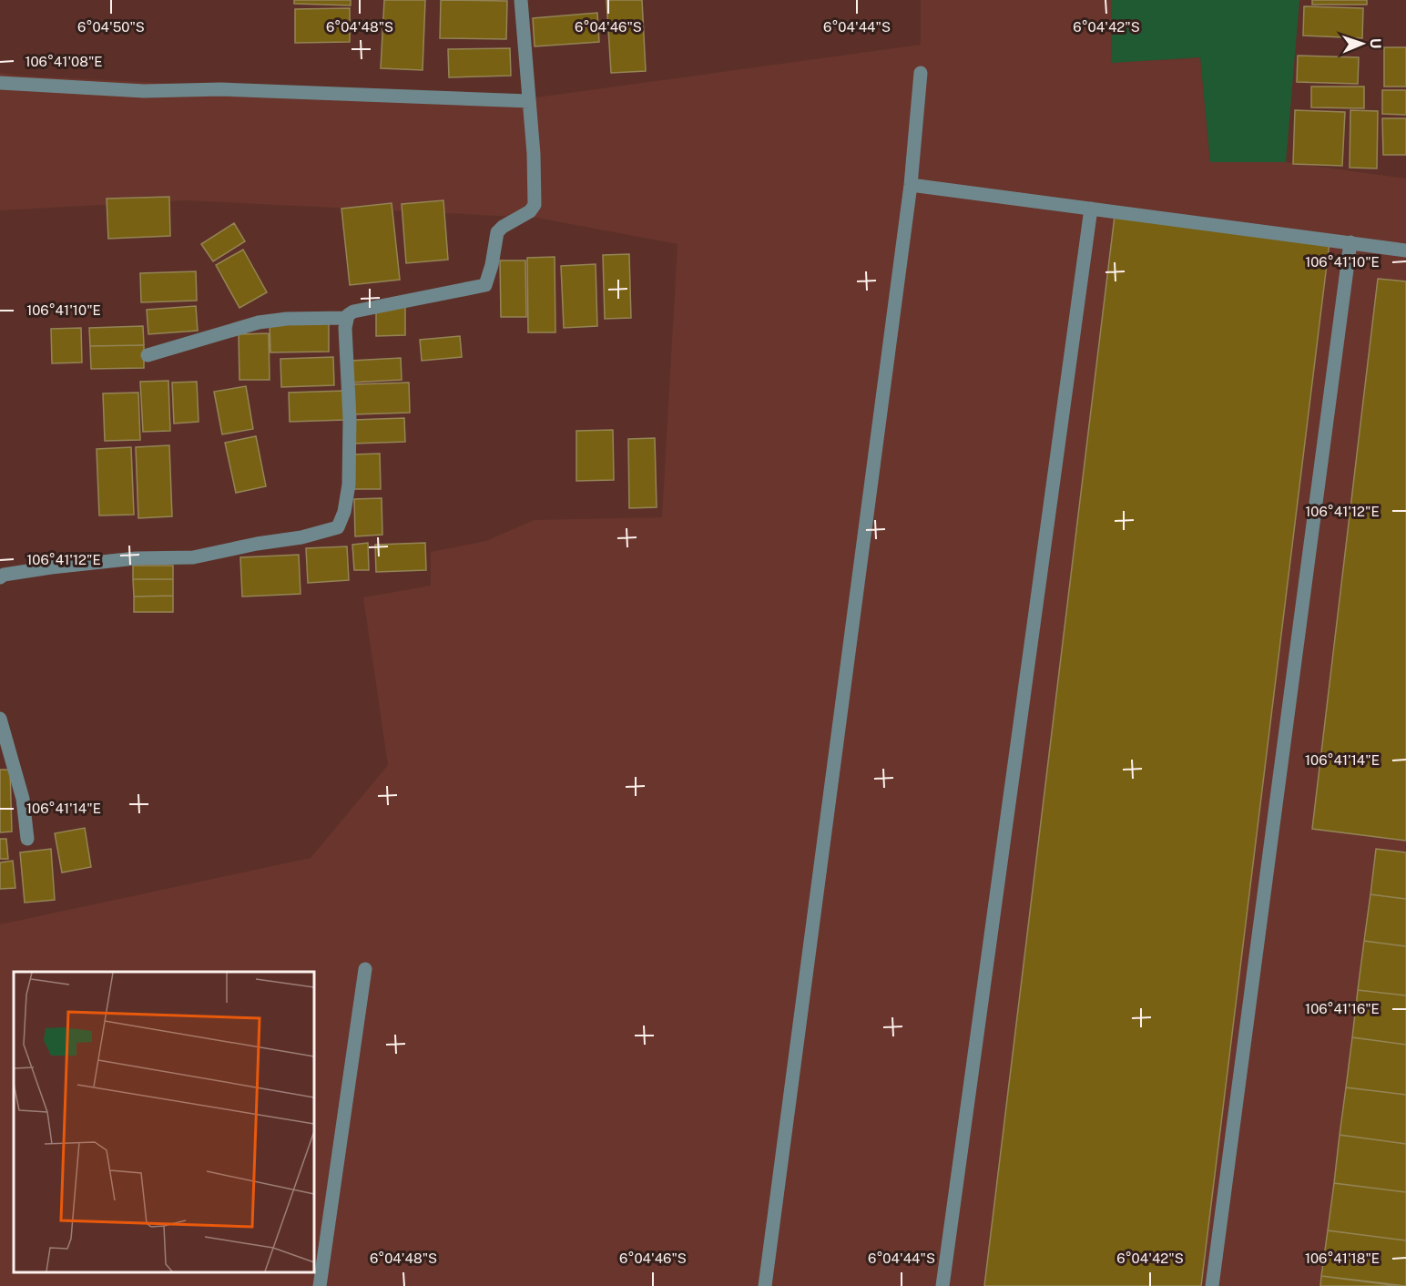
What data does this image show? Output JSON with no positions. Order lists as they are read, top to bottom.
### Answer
{
  "north": "right",
  "coordinates": [
    "6°04'50\"S",
    "6°04'48\"S",
    "6°04'46\"S",
    "6°04'44\"S",
    "6°04'42\"S",
    "106°41'08\"E",
    "106°41'10\"E",
    "106°41'12\"E",
    "106°41'14\"E",
    "106°41'16\"E",
    "106°41'18\"E"
  ]
}
